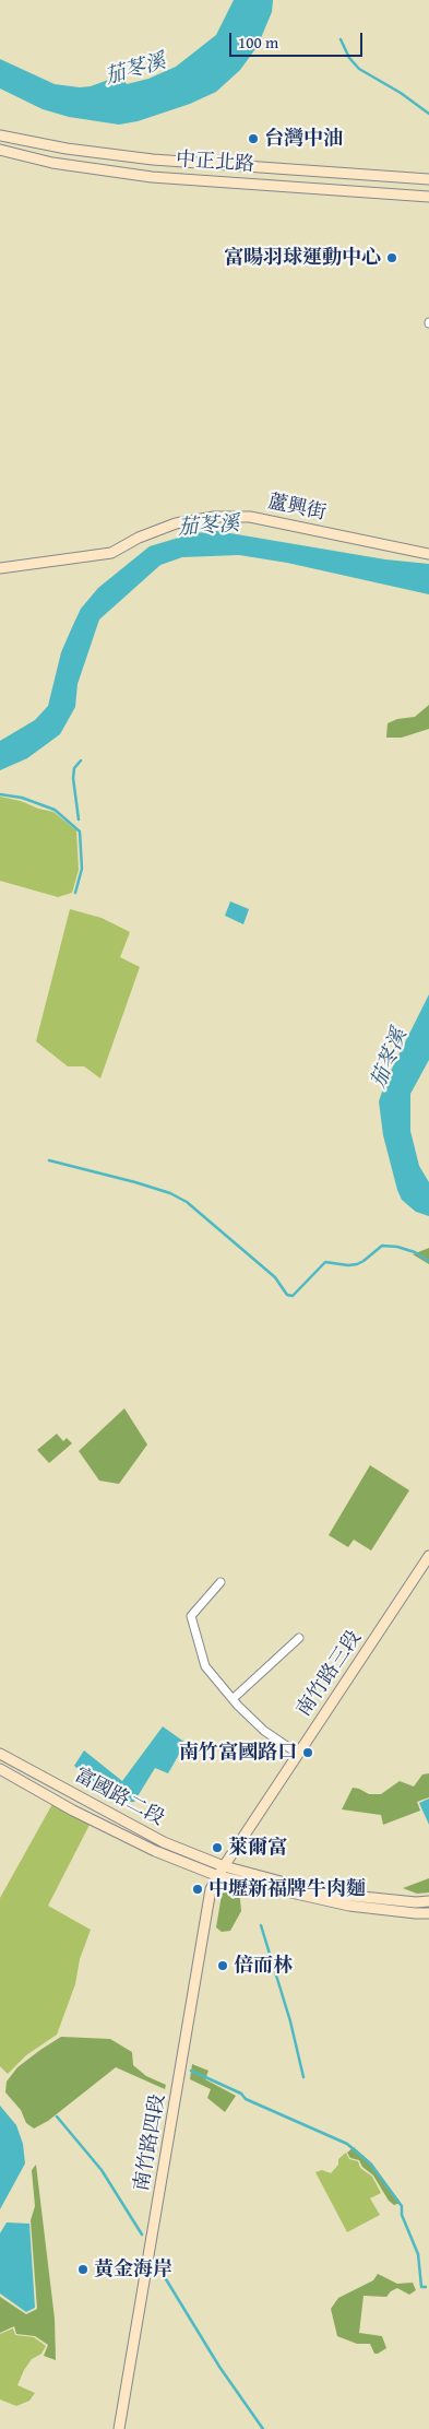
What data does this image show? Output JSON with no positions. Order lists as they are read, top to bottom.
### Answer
{
  "streets": {
    "street": [
      "中正北路",
      "蘆興街",
      "南竹路三段",
      "富國路二段",
      "南竹路四段"
    ]
  },
  "crossings": [
    ["南竹路三段", "富國路二段"],
    ["南竹路三段", "南竹路四段"],
    ["富國路二段", "南竹路四段"]
  ],
  "water": ["茄苳溪"],
  "places": [
    "台灣中油",
    "富暘羽球運動中心",
    "南竹富國路口",
    "萊爾富",
    "中壢新福牌牛肉麵",
    "倍而林",
    "黃金海岸"
  ],
  "scale_bar": "100 m"
}
